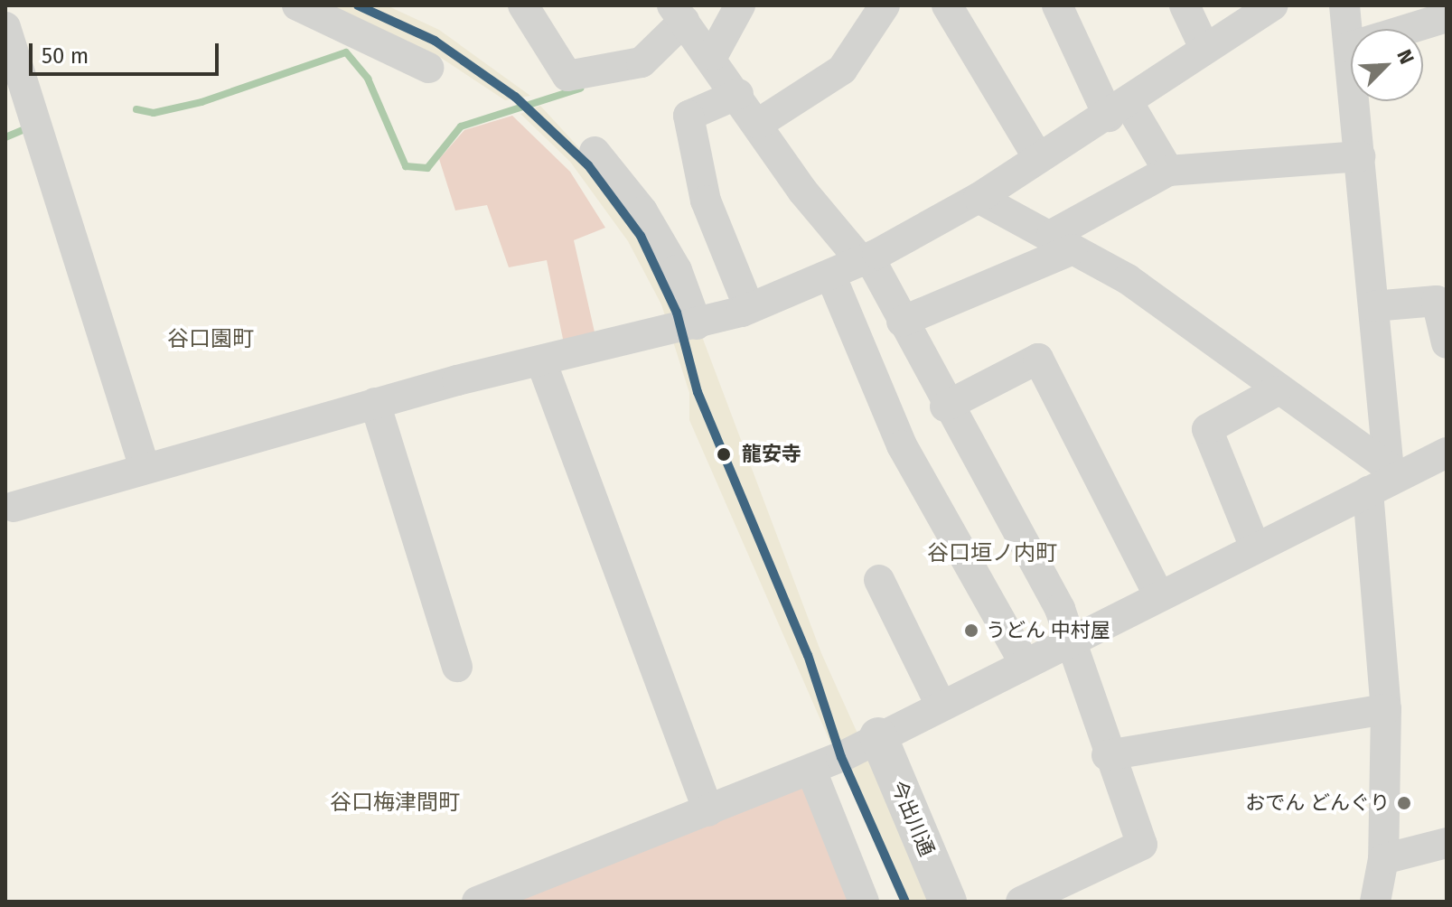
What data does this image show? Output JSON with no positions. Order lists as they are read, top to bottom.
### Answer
{
  "streets": {
    "street": ["今出川通"]
  },
  "districts": ["谷口園町", "谷口垣ノ内町", "谷口梅津間町"],
  "places": ["龍安寺", "うどん 中村屋", "おでん どんぐり"],
  "scale_bar": "50 m",
  "north": "top right"
}
